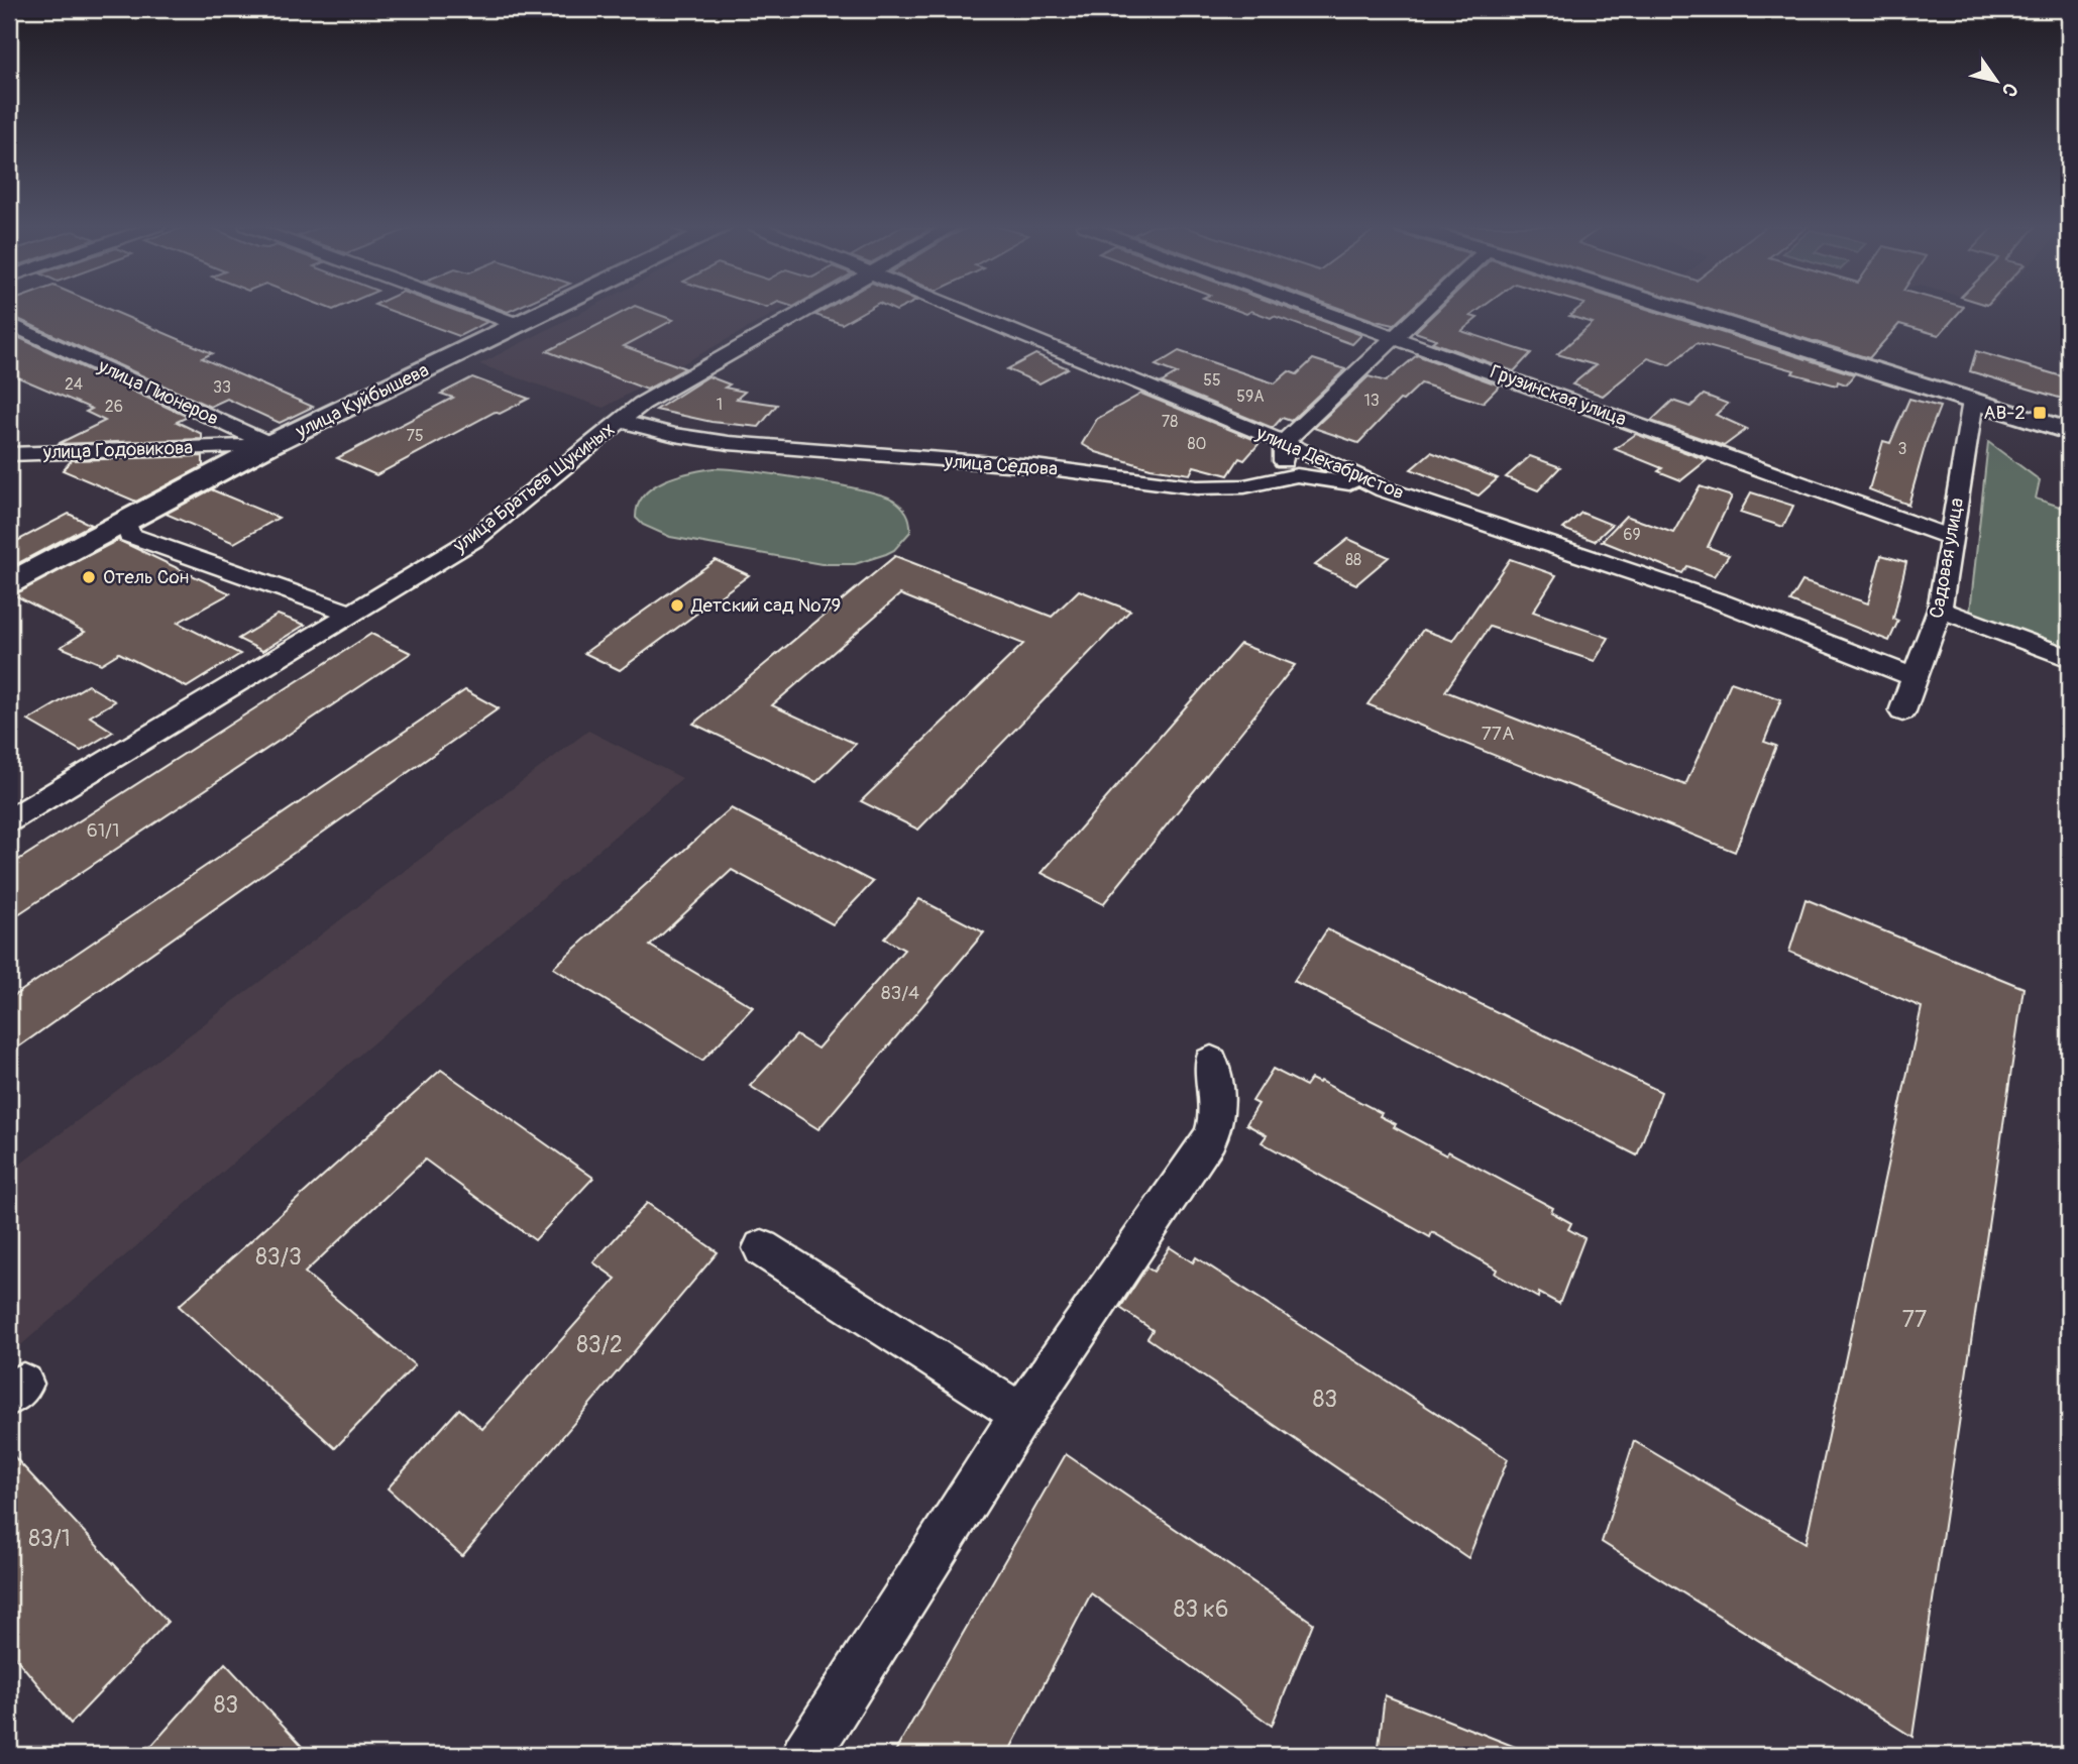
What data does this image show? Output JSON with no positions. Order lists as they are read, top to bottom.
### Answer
{
  "streets": {
    "street": [
      "улица Пионеров",
      "Грузинская улица",
      "улица Куйбышева",
      "улица Годовикова",
      "улица Декабристов",
      "улица Седова",
      "улица Братьев Щукиных",
      "Садовая улица"
    ]
  },
  "crossings": [
    ["улица Пионеров", "улица Куйбышева"],
    ["улица Пионеров", "улица Годовикова"],
    ["Грузинская улица", "Садовая улица"],
    ["улица Куйбышева", "улица Годовикова"],
    ["улица Декабристов", "улица Седова"],
    ["улица Декабристов", "Садовая улица"],
    ["улица Седова", "улица Братьев Щукиных"]
  ],
  "places": {
    "transit": ["АВ-2"],
    "other": ["Отель Сон", "Детский сад №79"]
  },
  "house_numbers": [
    "55",
    "24",
    "33",
    "59А",
    "13",
    "1",
    "26",
    "78",
    "75",
    "80",
    "3",
    "69",
    "88",
    "77А",
    "61/1",
    "83/4",
    "83/3",
    "77",
    "83/2",
    "83",
    "83/1",
    "83 к6",
    "83"
  ],
  "north": "bottom right"
}
